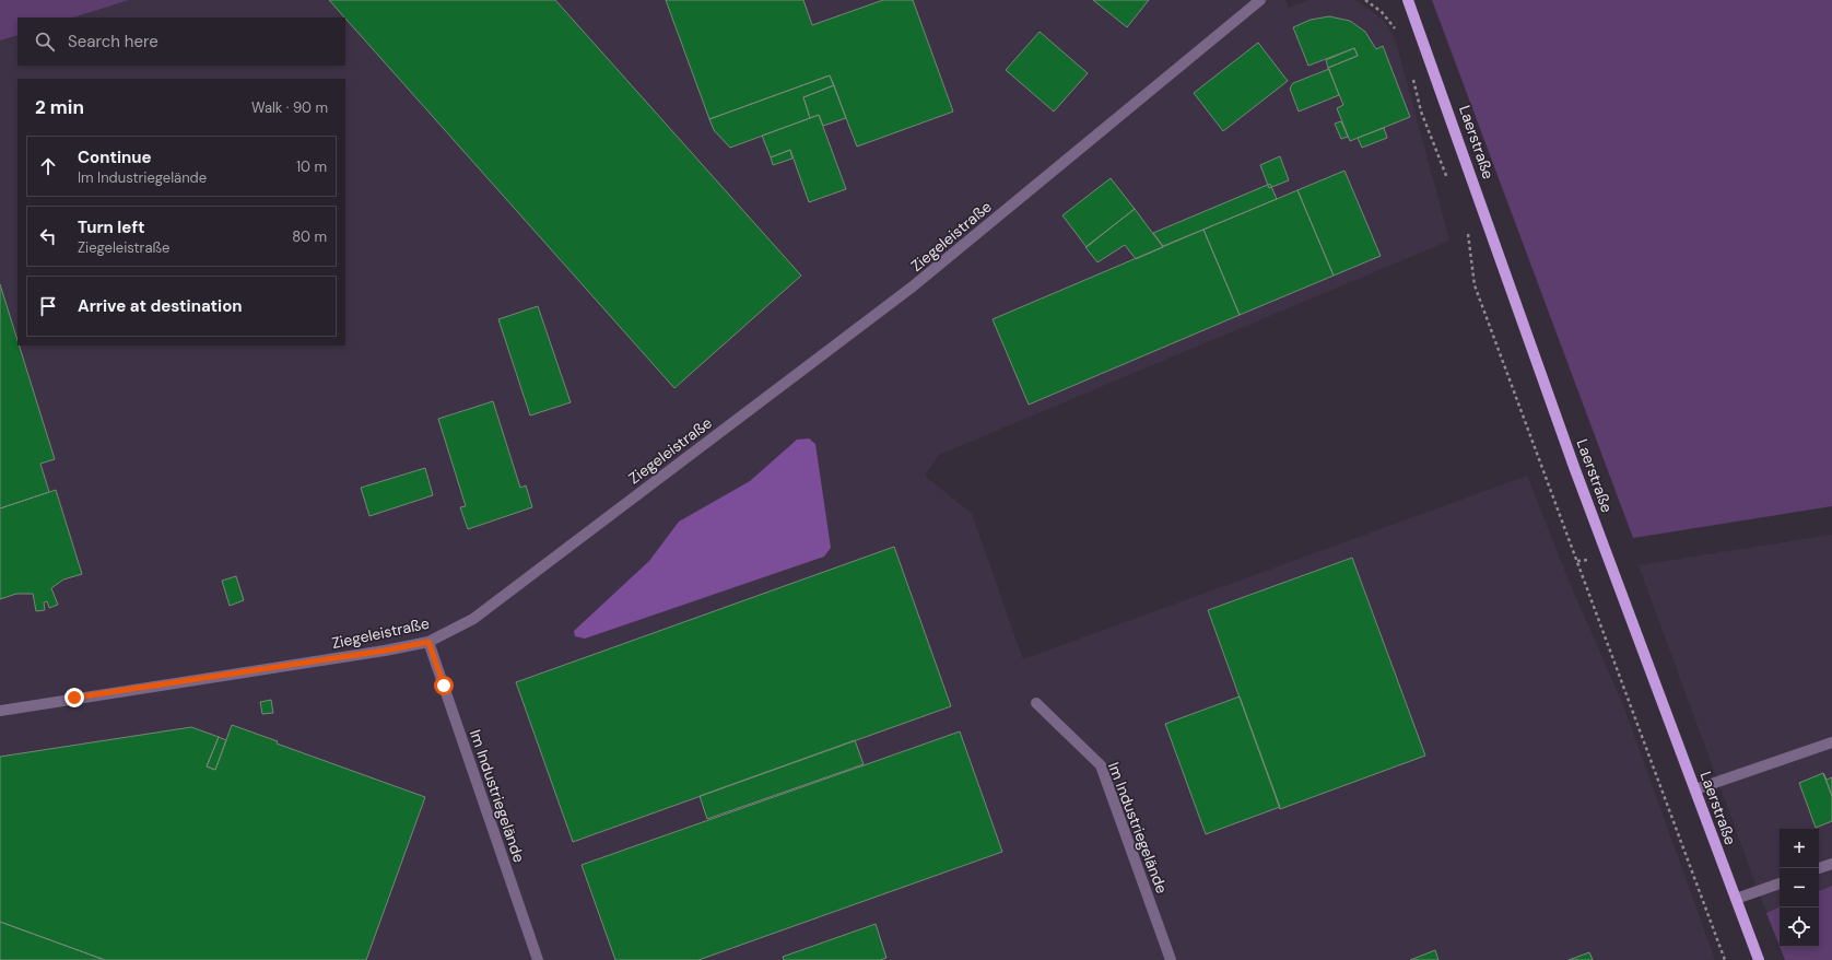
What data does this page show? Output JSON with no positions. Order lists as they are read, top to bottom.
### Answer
{
  "streets": {
    "main road": ["Laerstraße"],
    "street": ["Ziegeleistraße", "Im Industriegelände"]
  },
  "crossings": [
    ["Ziegeleistraße", "Im Industriegelände"]
  ],
  "page": {
    "search": "Search here",
    "heading": ["2 min", "Walk · 90 m"],
    "list": [
      ["Continue", "Im Industriegelände", "10 m"],
      ["Turn left", "Ziegeleistraße", "80 m"],
      "Arrive at destination"
    ],
    "map_buttons": ["+", "−"]
  }
}
